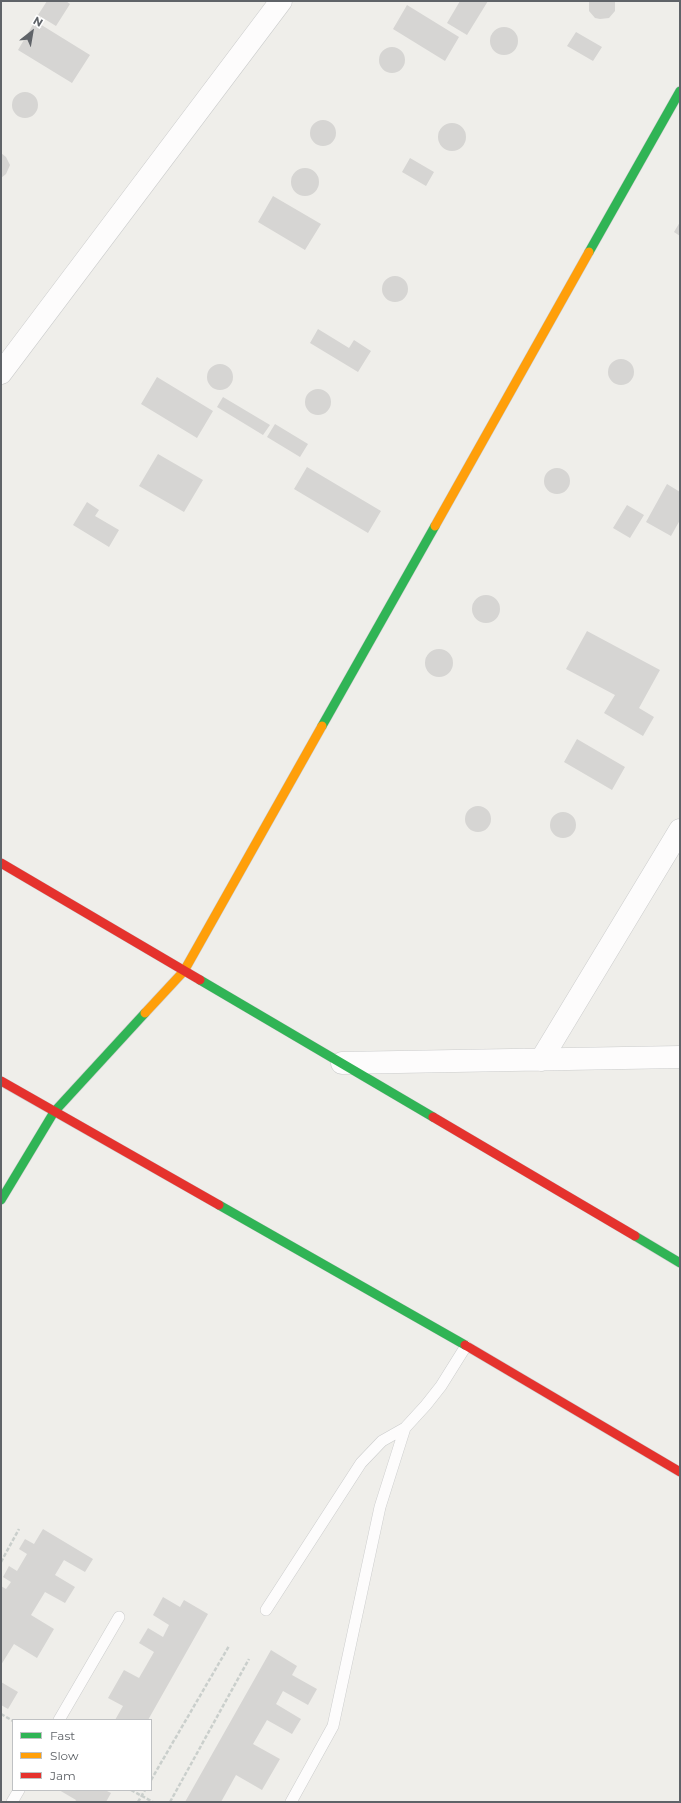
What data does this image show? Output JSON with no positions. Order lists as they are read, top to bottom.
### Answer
{
  "legend": ["Fast", "Slow", "Jam"],
  "north": "top right"
}
